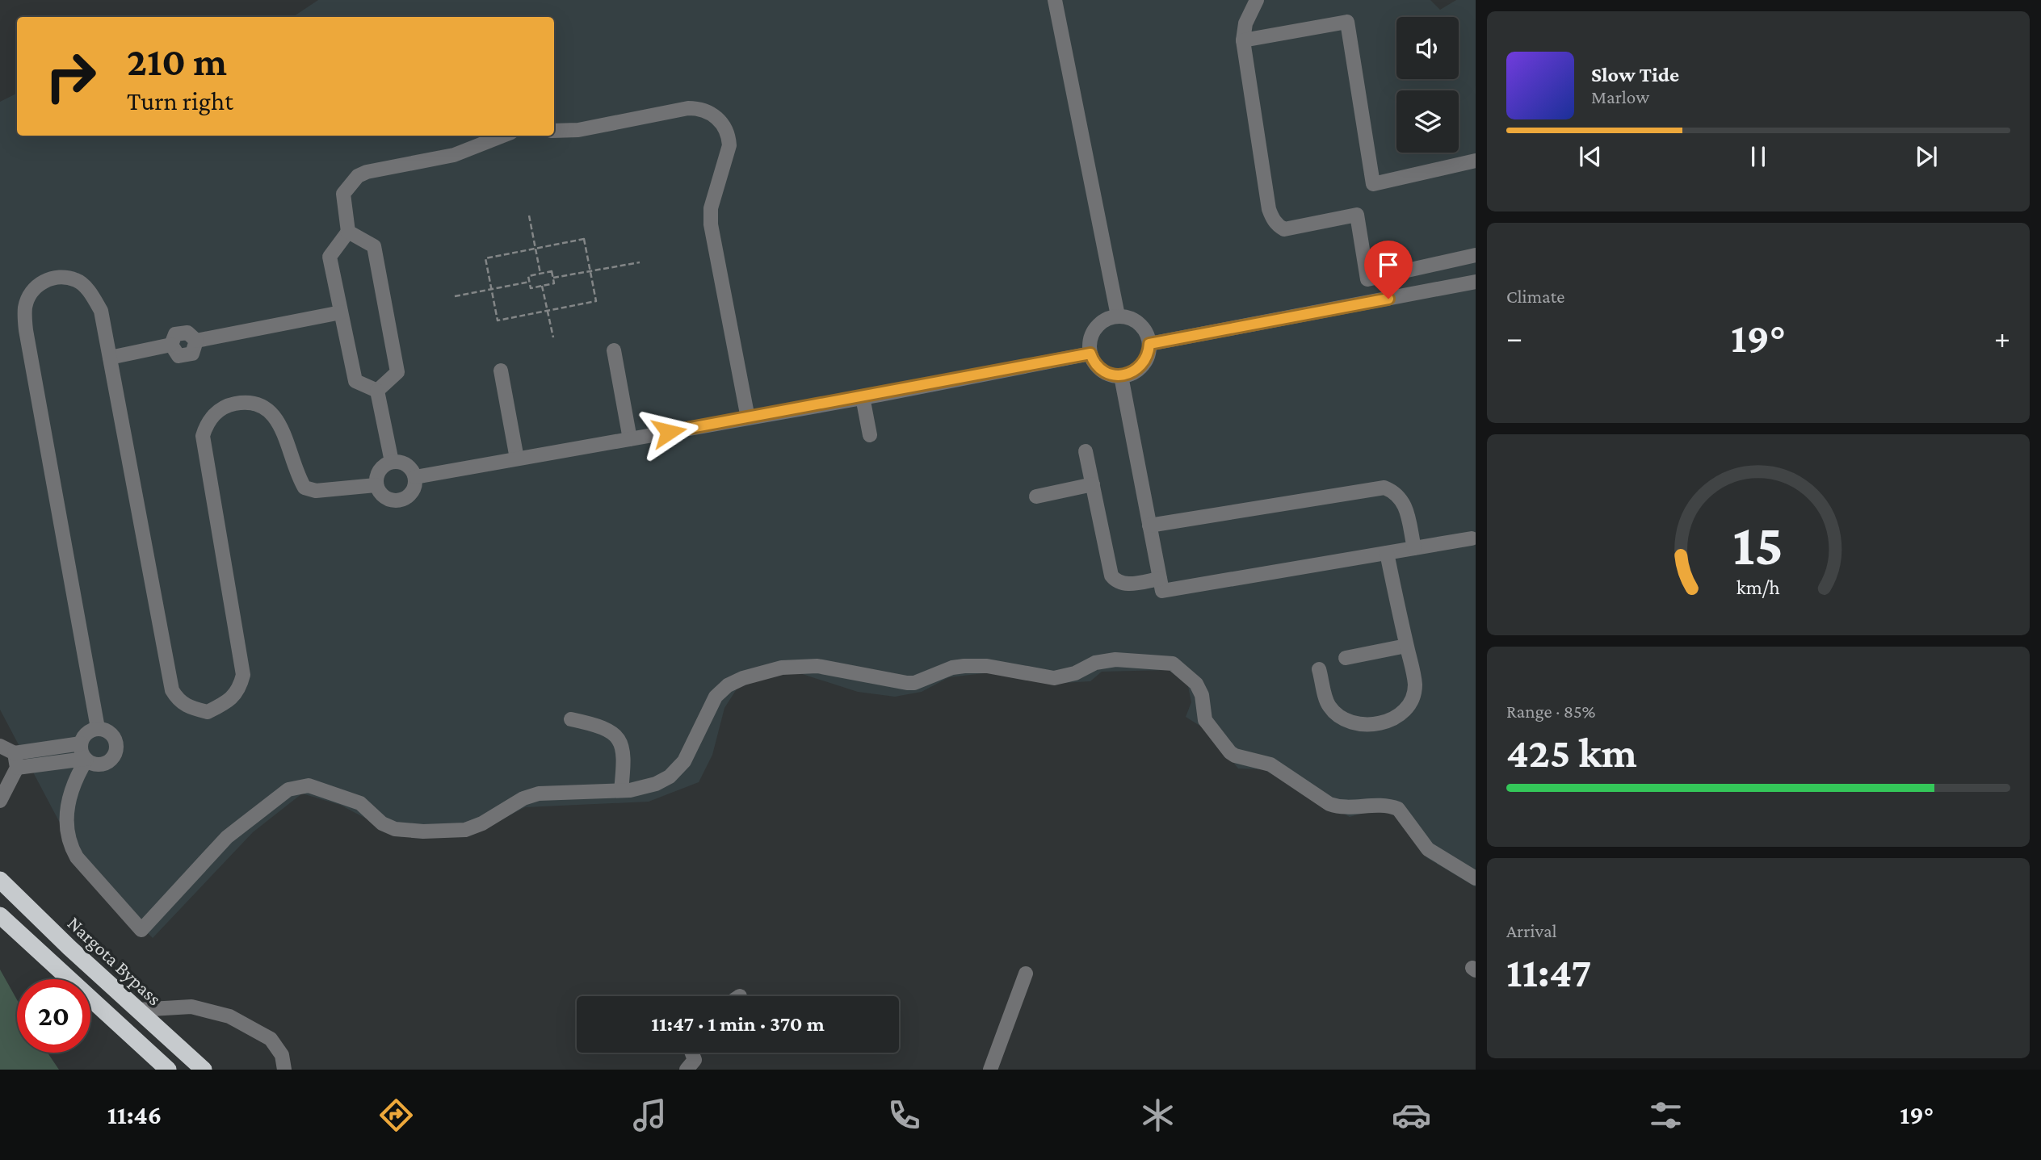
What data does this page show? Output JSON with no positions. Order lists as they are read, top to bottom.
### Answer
{
  "streets": {
    "highway": ["Nargota Bypass"]
  },
  "page": {
    "turn": ["210 m", "Turn right"],
    "song": ["Slow Tide", "Marlow"],
    "tile": [
      "Climate",
      ["Range · 85%", "425 km"],
      ["Arrival", "11:47"]
    ],
    "heat": ["−", "19°", "+"],
    "limit": "20",
    "trip": "11:47 · 1 min · 370 m",
    "tabs": ["11:46", "19°"],
    "gauge": ["15", "km/h"]
  }
}
